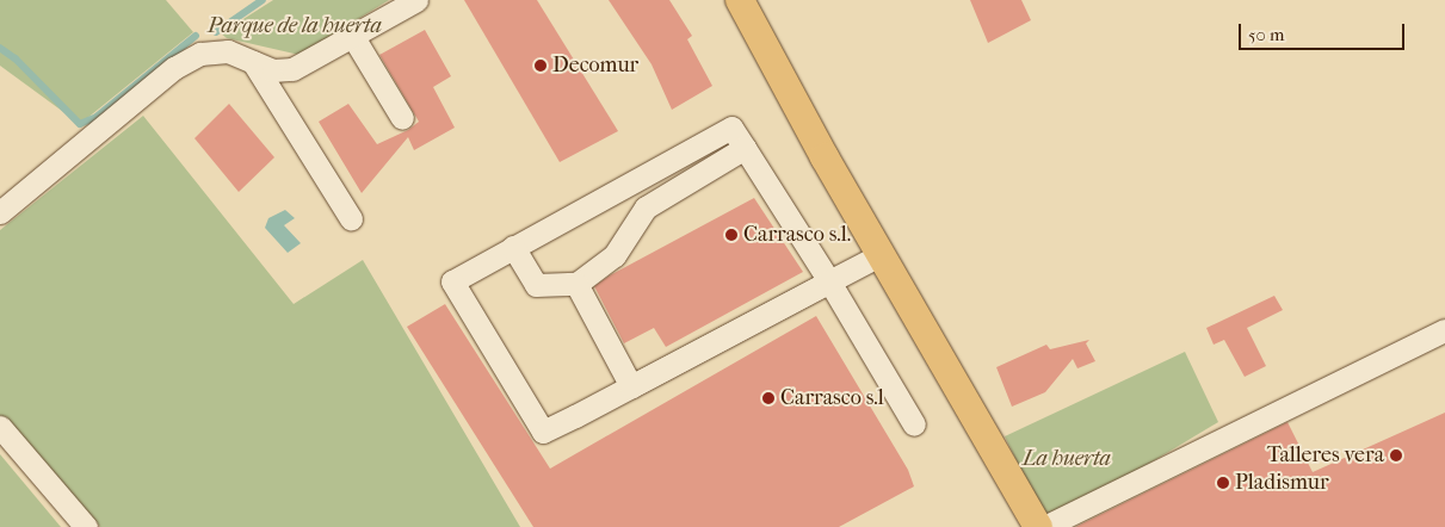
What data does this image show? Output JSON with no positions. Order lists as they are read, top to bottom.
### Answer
{
  "parks": ["Parque de la huerta", "La huerta"],
  "places": [
    "Decomur",
    "Carrasco s.l.",
    "Carrasco s.l",
    "Talleres vera",
    "Pladismur"
  ],
  "scale_bar": "50 m"
}
